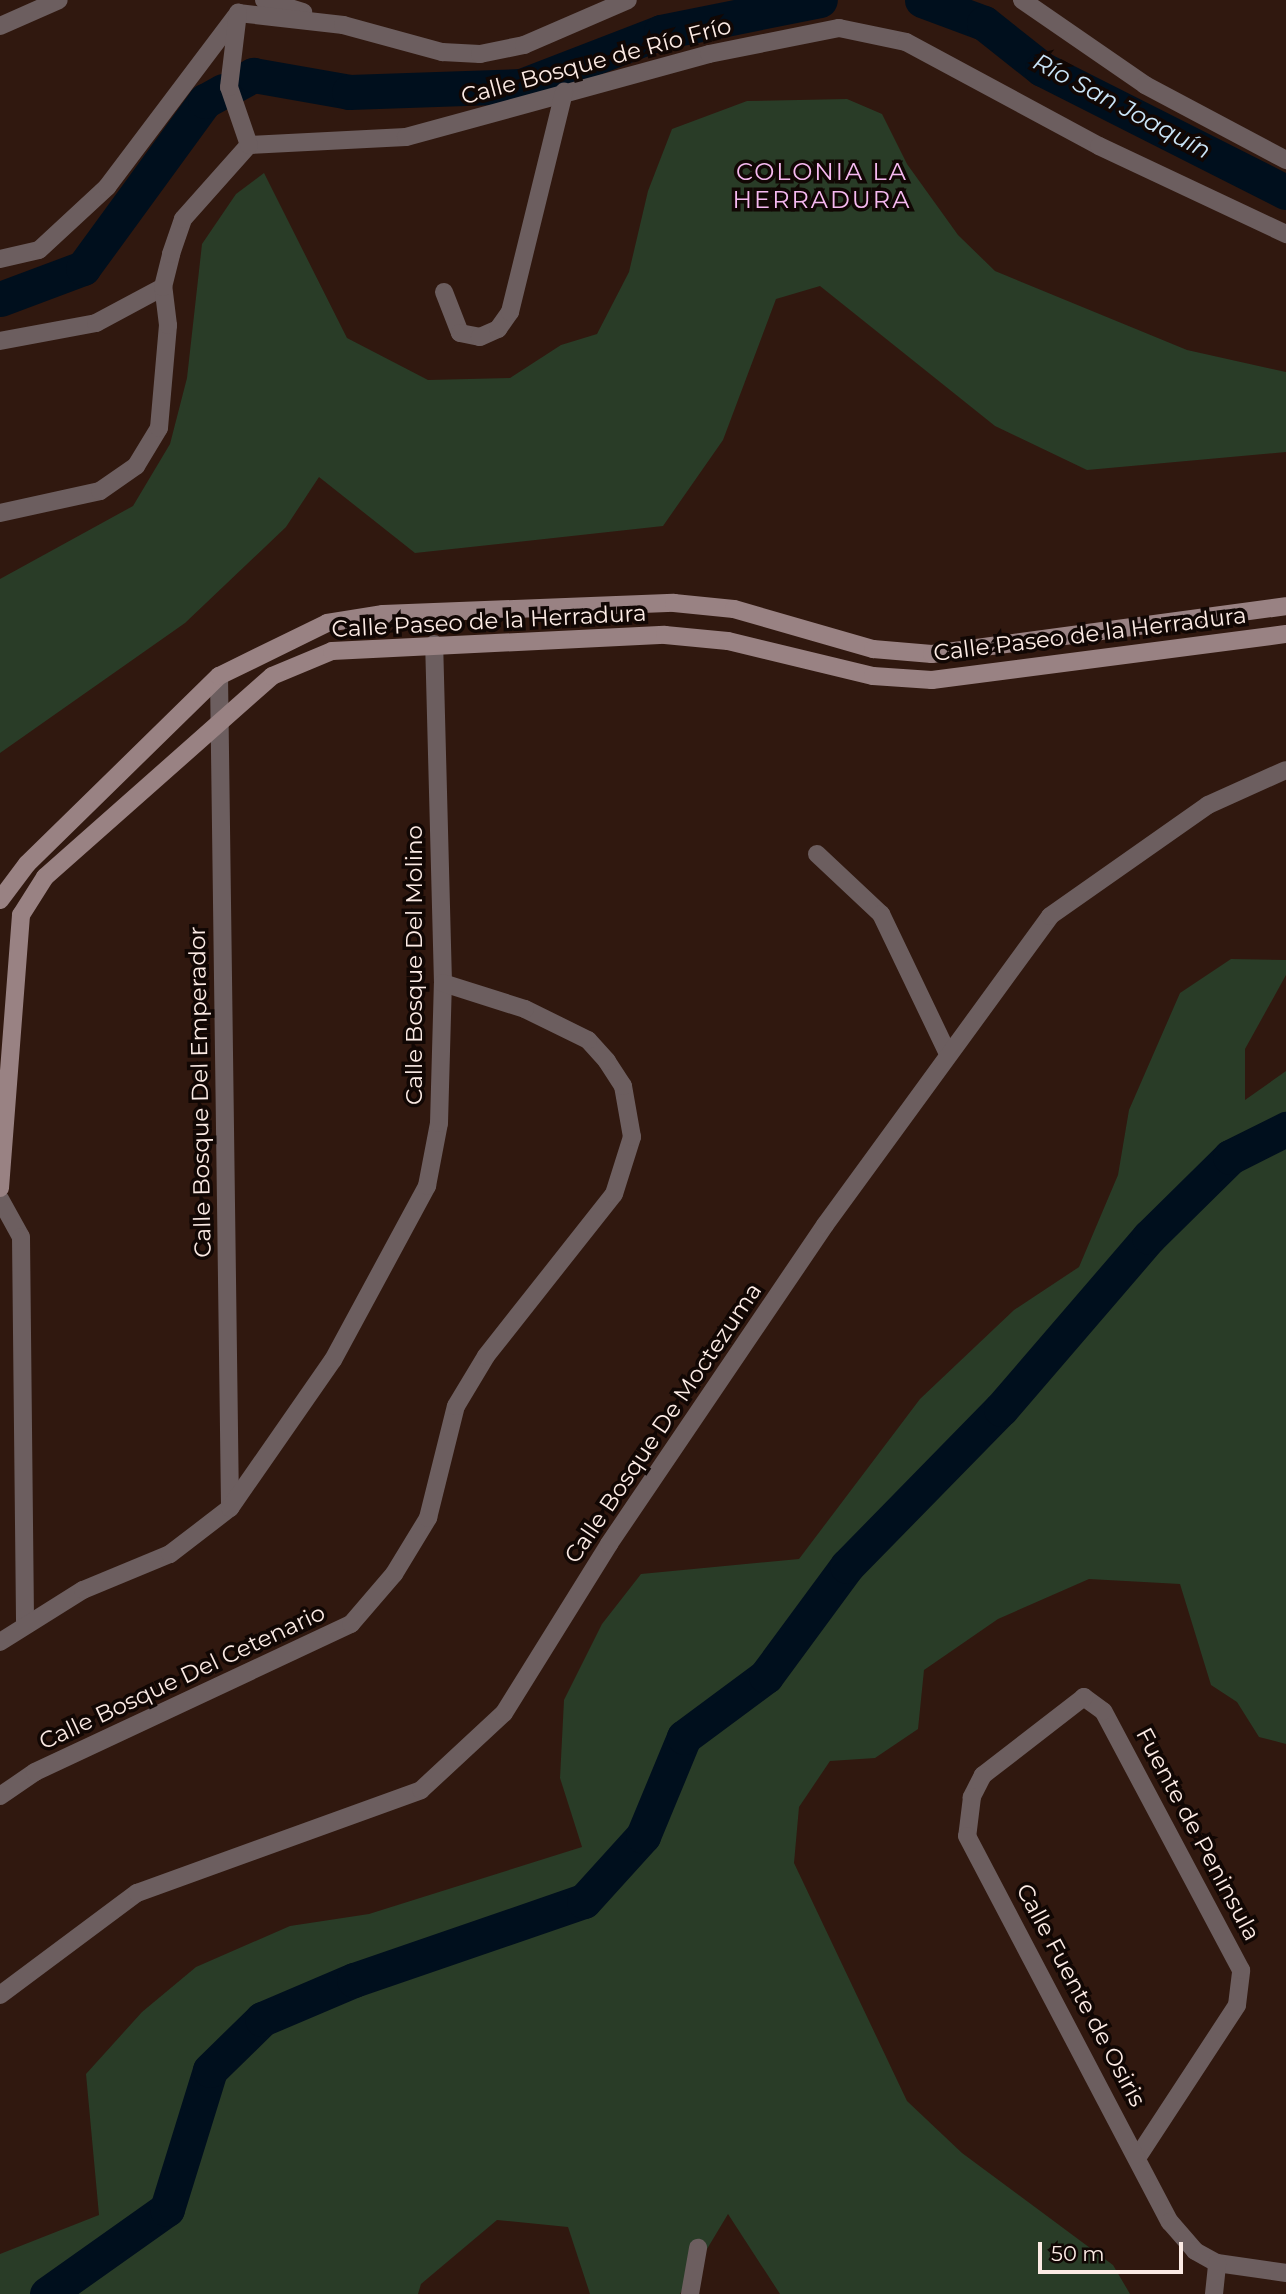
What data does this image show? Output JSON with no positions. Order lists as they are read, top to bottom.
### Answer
{
  "streets": {
    "main road": ["Calle Paseo de la Herradura"],
    "street": [
      "Calle Bosque de Río Frío",
      "Calle Bosque Del Molino",
      "Calle Bosque Del Emperador",
      "Calle Bosque De Moctezuma",
      "Calle Bosque Del Cetenario",
      "Fuente de Peninsula",
      "Calle Fuente de Osiris"
    ]
  },
  "crossings": [
    ["Calle Paseo de la Herradura", "Calle Bosque Del Molino"],
    ["Calle Paseo de la Herradura", "Calle Bosque Del Emperador"],
    ["Calle Bosque Del Molino", "Calle Bosque Del Emperador"],
    ["Calle Bosque Del Molino", "Calle Bosque Del Cetenario"],
    ["Fuente de Peninsula", "Calle Fuente de Osiris"]
  ],
  "districts": ["COLONIA LA HERRADURA"],
  "water": ["Río San Joaquín"],
  "scale_bar": "50 m"
}
